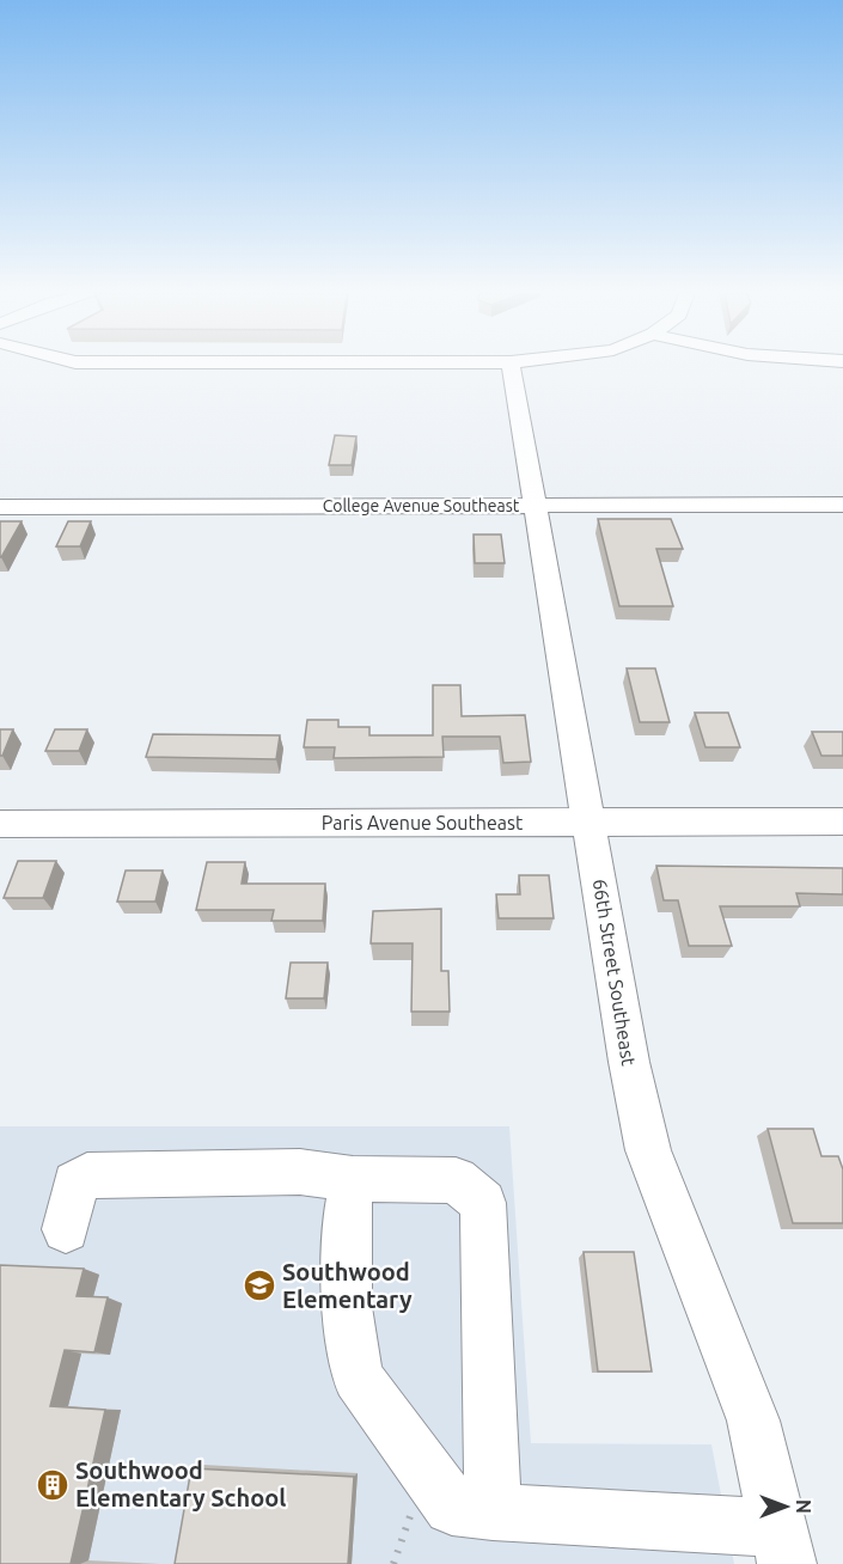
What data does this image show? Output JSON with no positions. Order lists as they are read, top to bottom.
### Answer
{
  "streets": {
    "street": ["College Avenue Southeast", "Paris Avenue Southeast", "66th Street Southeast"]
  },
  "crossings": [
    ["College Avenue Southeast", "66th Street Southeast"],
    ["Paris Avenue Southeast", "66th Street Southeast"]
  ],
  "places": {
    "school or university": ["Southwood Elementary"],
    "building": ["Southwood Elementary School"]
  },
  "north": "right"
}
